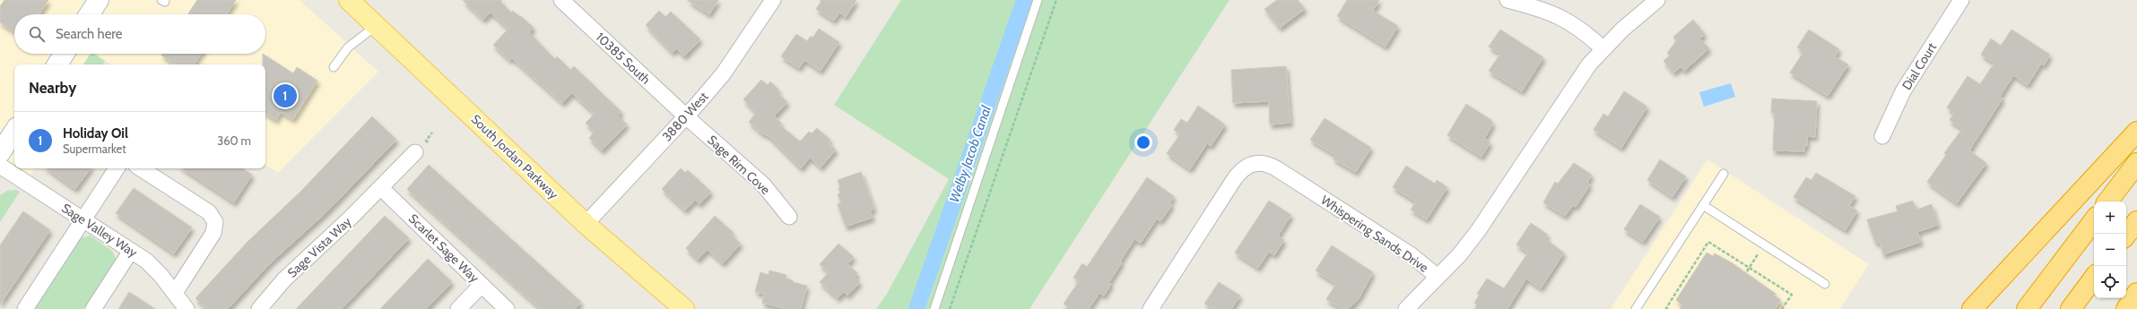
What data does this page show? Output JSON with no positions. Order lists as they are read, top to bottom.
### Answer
{
  "streets": {
    "main road": ["South Jordan Parkway"],
    "street": [
      "10385 South",
      "Dial Court",
      "3880 West",
      "Sage Rim Cove",
      "Sage Valley Way",
      "Whispering Sands Drive",
      "Sage Vista Way",
      "Scarlet Sage Way"
    ]
  },
  "crossings": [
    ["10385 South", "3880 West"],
    ["10385 South", "Sage Rim Cove"],
    ["3880 West", "South Jordan Parkway"],
    ["3880 West", "Sage Rim Cove"],
    ["Sage Vista Way", "Scarlet Sage Way"]
  ],
  "water": ["Welby Jacob Canal"],
  "page": {
    "search": "Search here",
    "heading": "Nearby",
    "pins": "1",
    "list": [
      {
        "mark": "1",
        "name": "Holiday Oil",
        "note": "Supermarket",
        "value": "360 m"
      }
    ],
    "map_buttons": ["+", "−"]
  }
}
